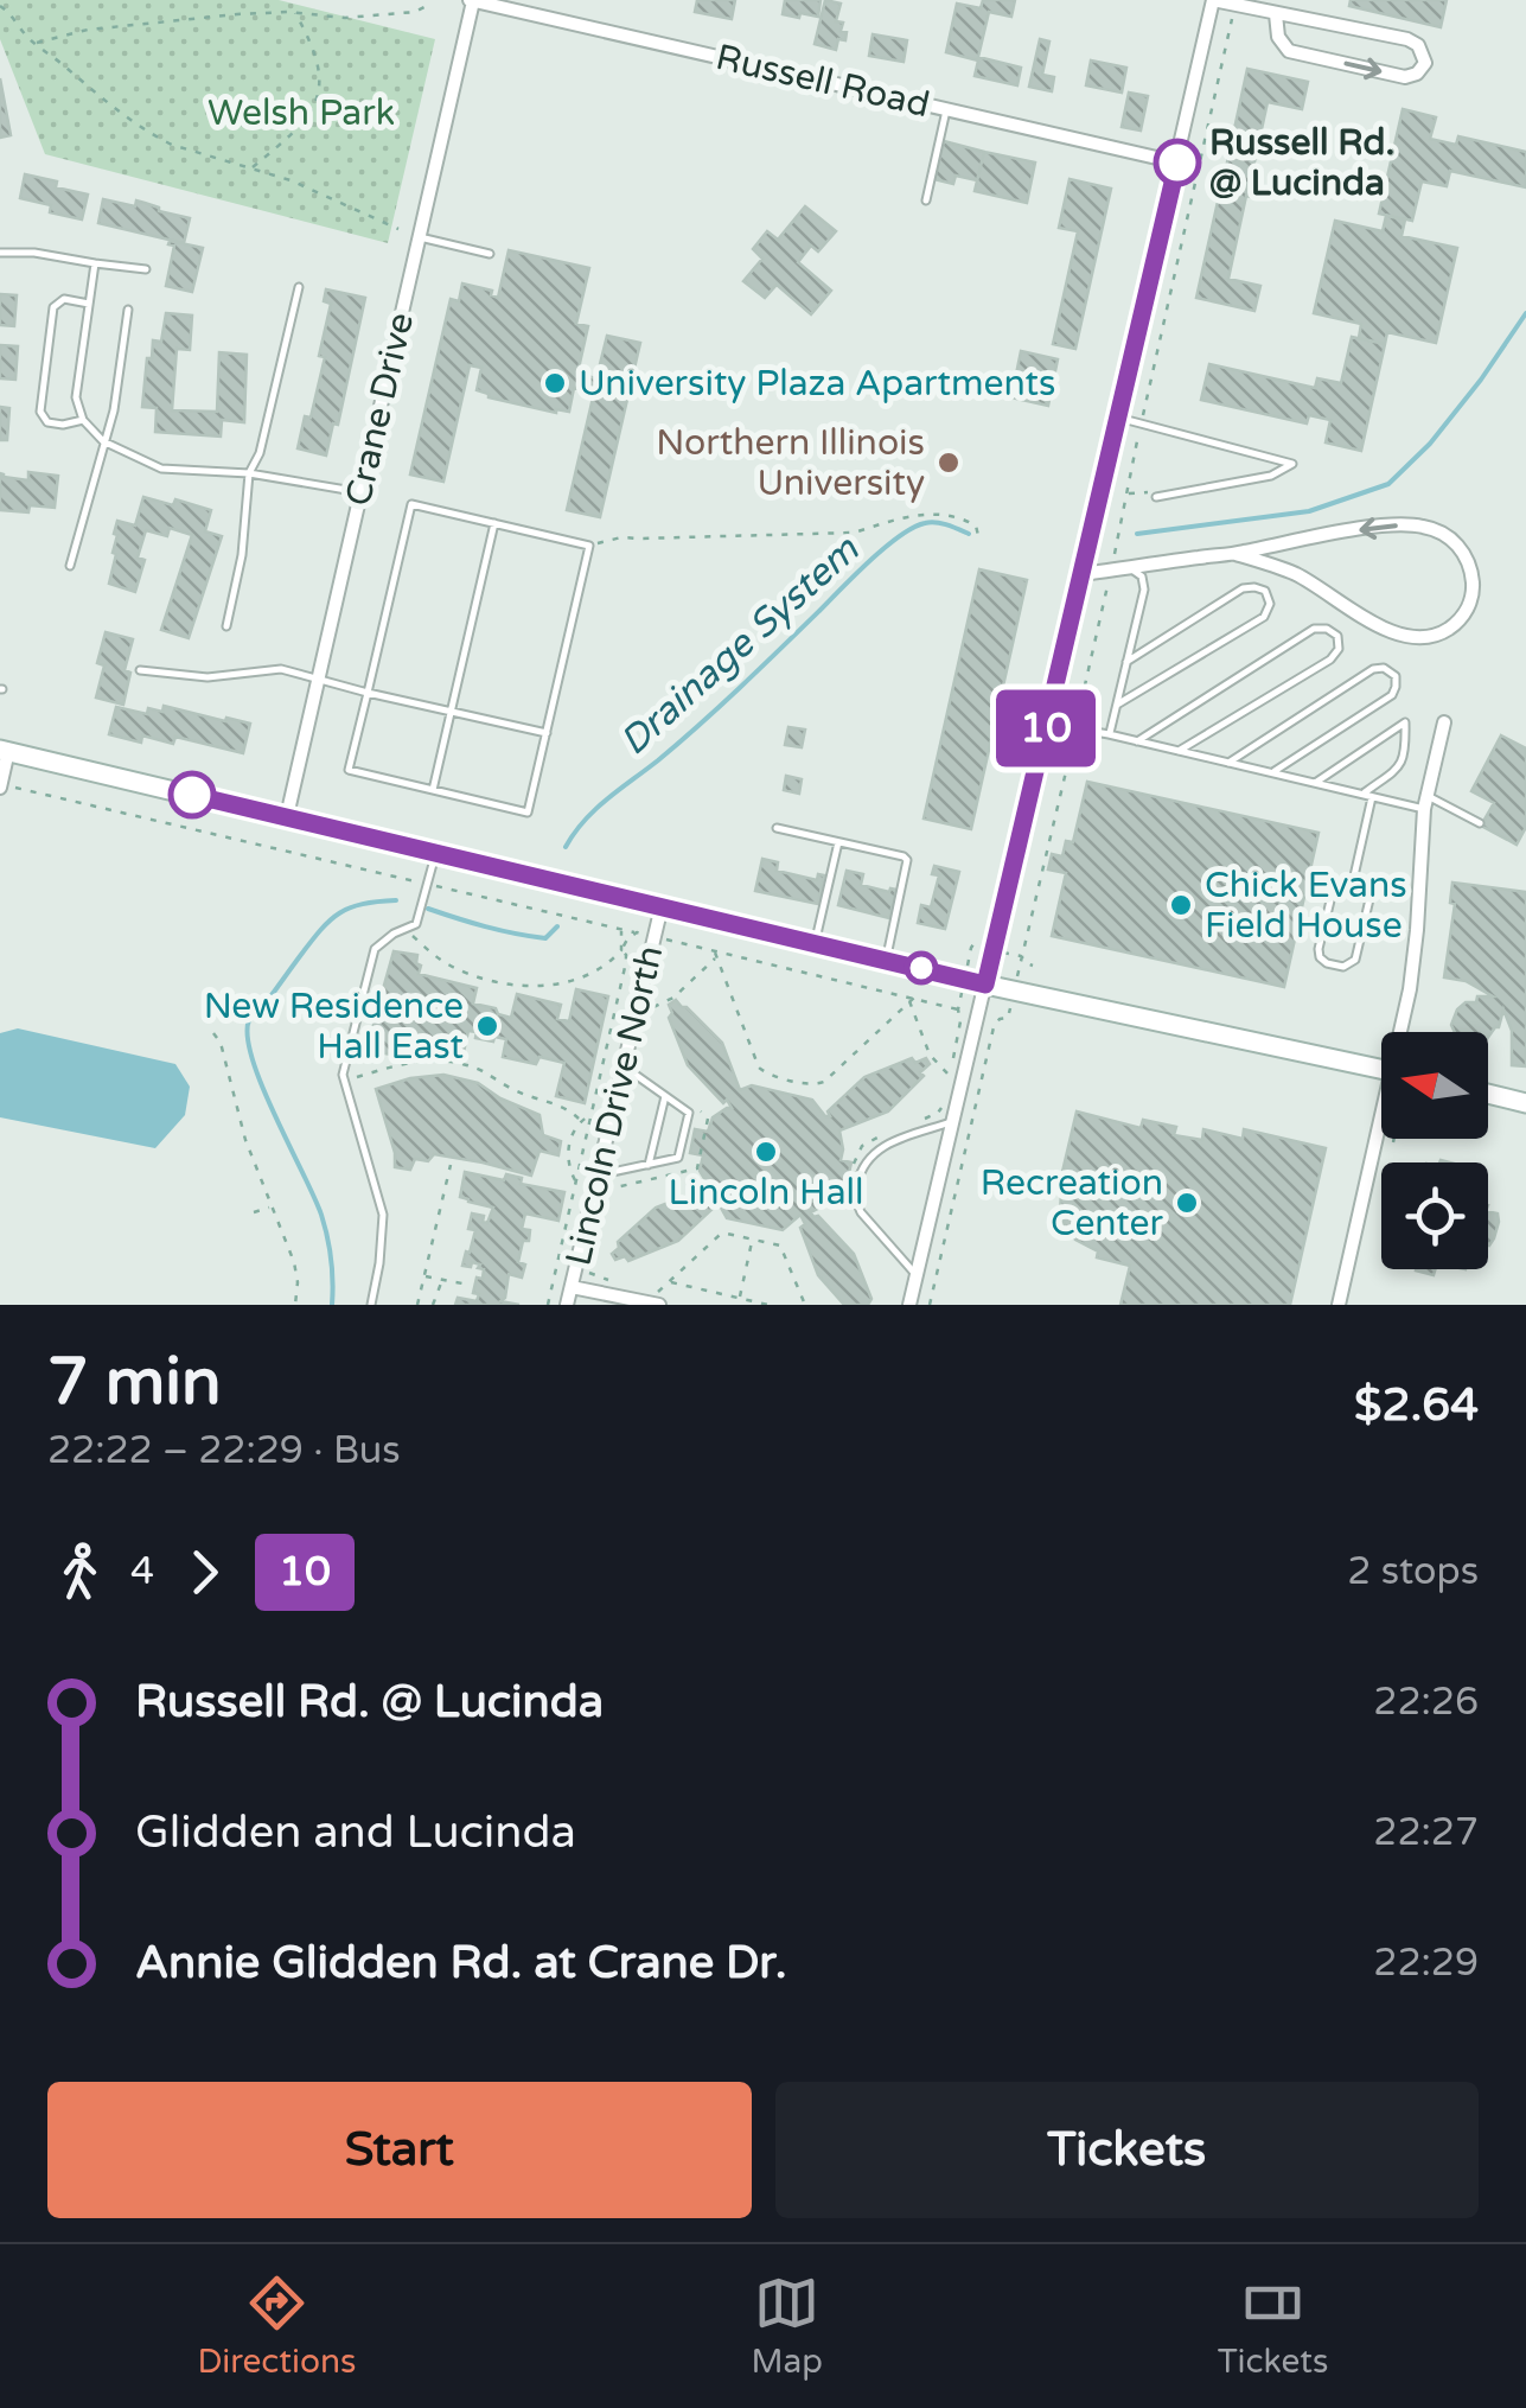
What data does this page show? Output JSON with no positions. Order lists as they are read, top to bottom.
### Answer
{
  "streets": {
    "street": ["Russell Road", "Crane Drive", "Lincoln Drive North"]
  },
  "crossings": [
    ["Russell Road", "Crane Drive"]
  ],
  "water": ["Drainage System"],
  "parks": ["Welsh Park"],
  "places": [
    "Russell Rd. @ Lucinda",
    "University Plaza Apartments",
    "Northern Illinois University",
    "Chick Evans Field House",
    "New Residence Hall East",
    "Lincoln Hall",
    "Recreation Center"
  ],
  "lines": ["bus line 10"],
  "north": "left",
  "page": {
    "on_map": "10",
    "heading": ["7 min", "22:22 – 22:29 · Bus", "$2.64"],
    "legs": ["4", "10", "2 stops"],
    "list": [
      {
        "name": "Russell Rd. @ Lucinda",
        "value": "22:26"
      },
      {
        "name": "Glidden and Lucinda",
        "value": "22:27"
      },
      {
        "name": "Annie Glidden Rd. at Crane Dr.",
        "value": "22:29"
      }
    ],
    "buttons": ["Start", "Tickets"],
    "tabs": ["Directions", "Map", "Tickets"]
  }
}
